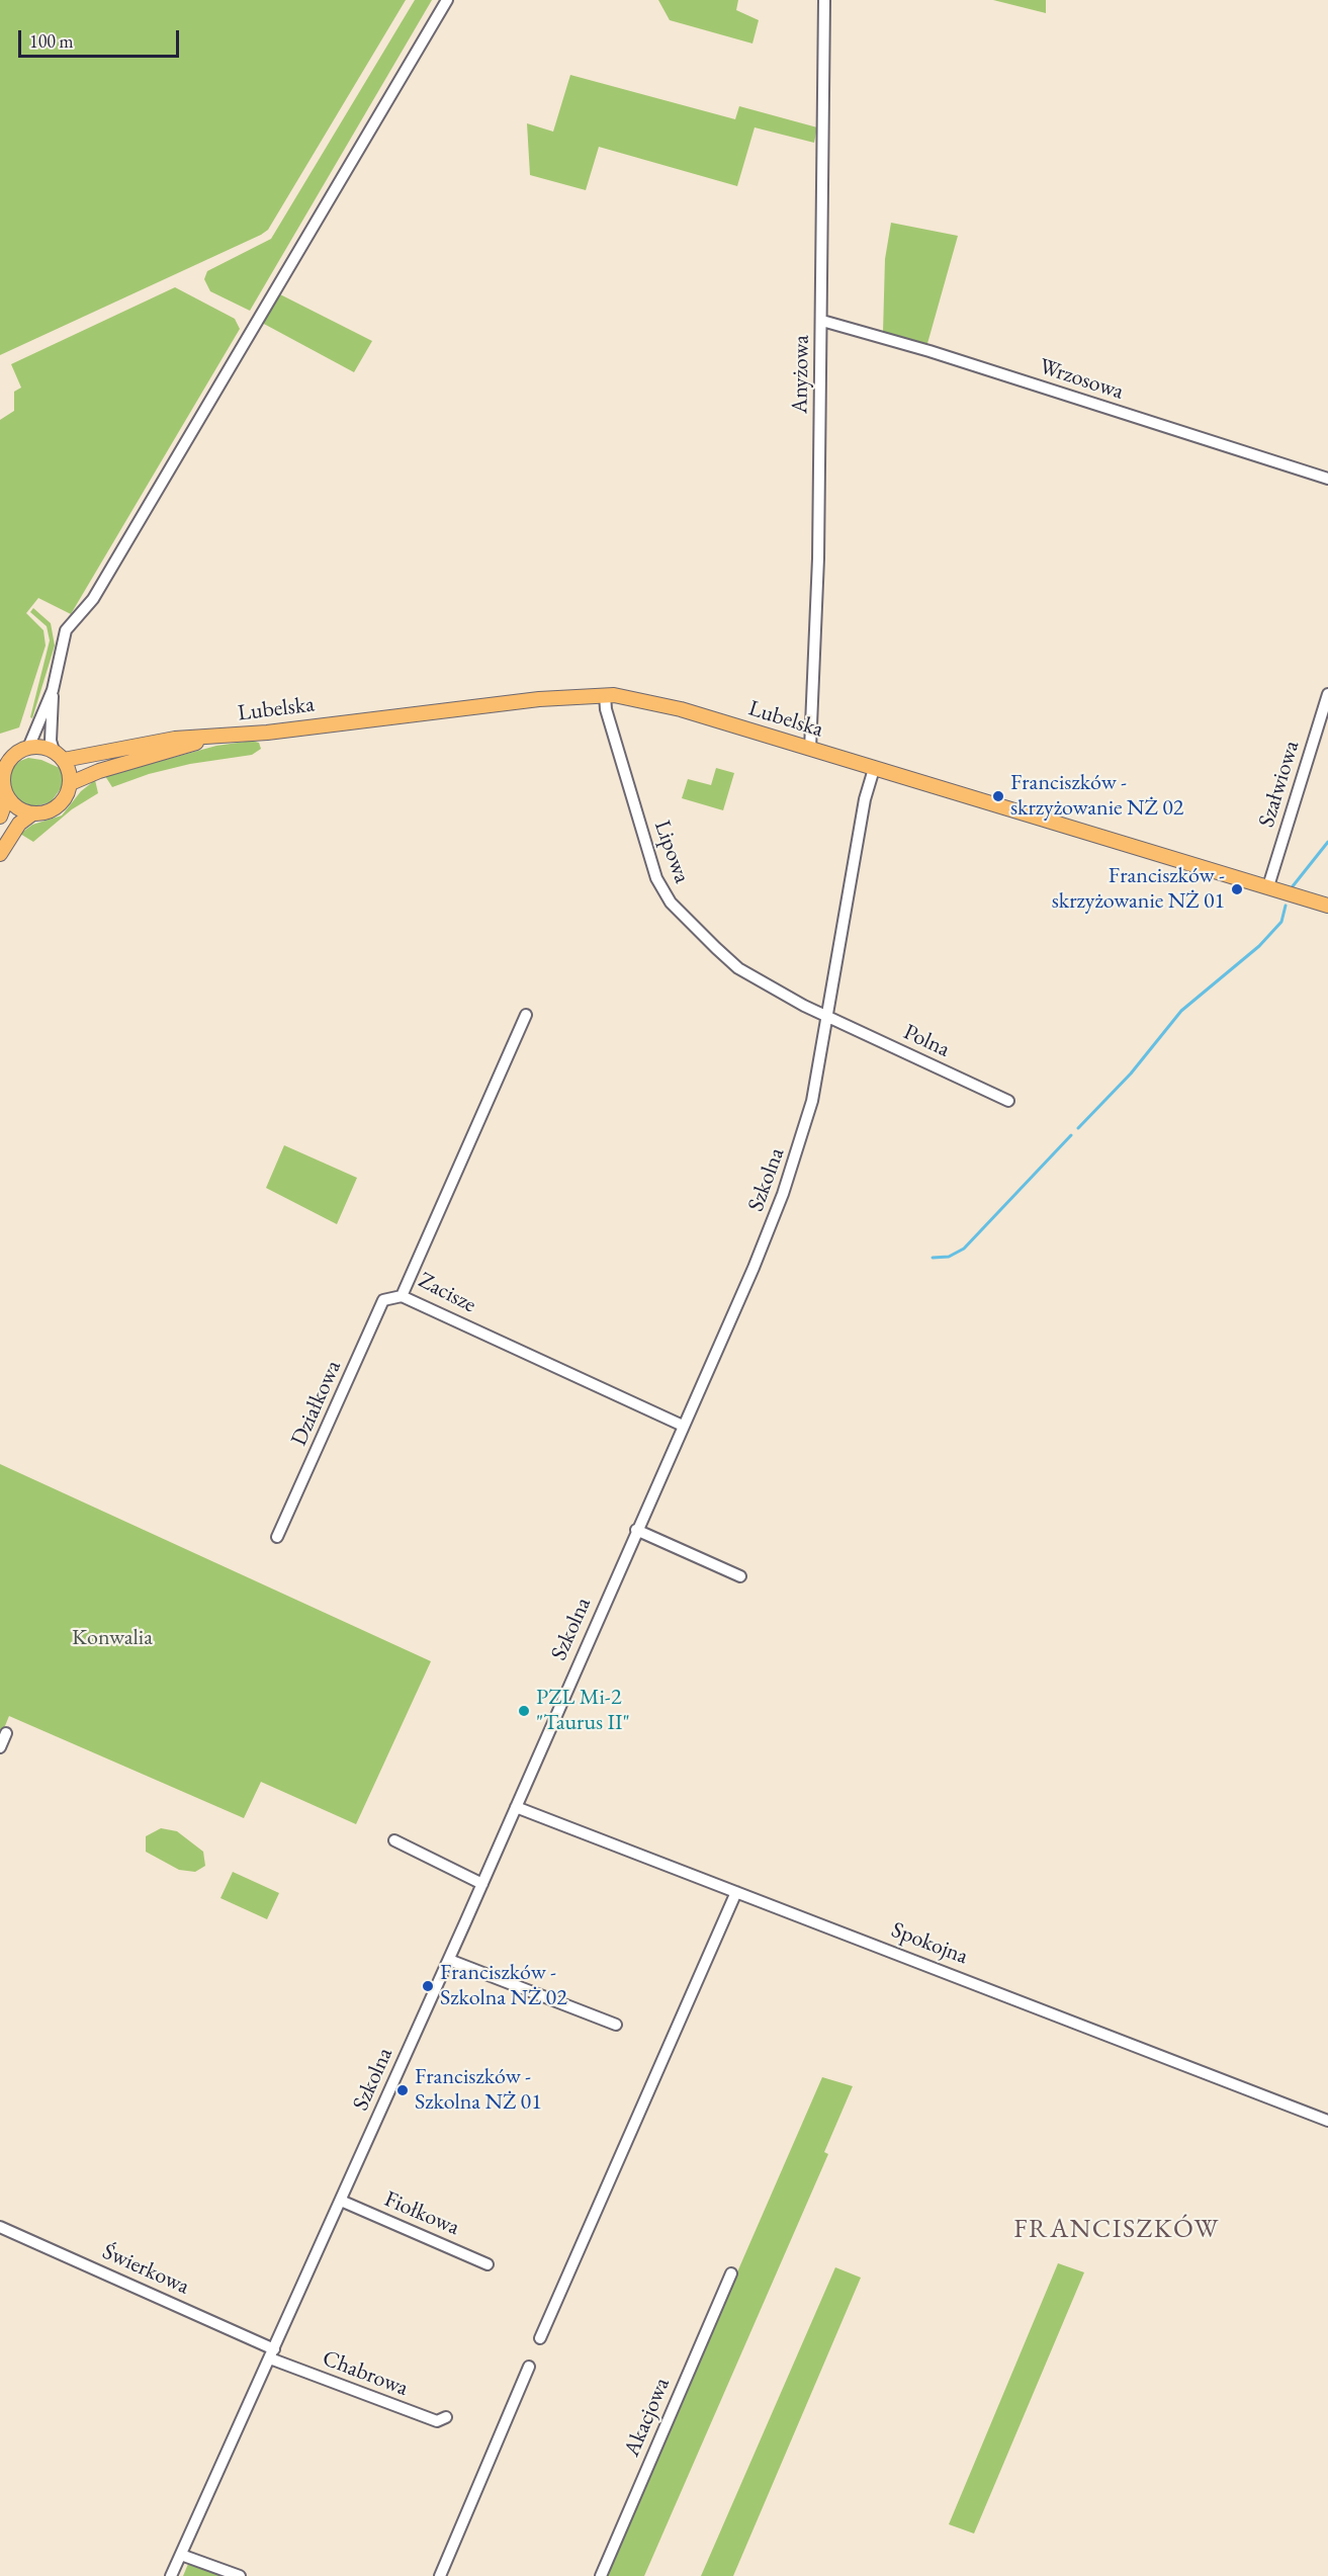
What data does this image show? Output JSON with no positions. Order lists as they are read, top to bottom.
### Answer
{
  "streets": {
    "main road": ["Lubelska"],
    "street": [
      "Anyżowa",
      "Wrzosowa",
      "Szałwiowa",
      "Lipowa",
      "Polna",
      "Szkolna",
      "Zacisze",
      "Działkowa",
      "Spokojna",
      "Fiołkowa",
      "Świerkowa",
      "Chabrowa",
      "Akacjowa"
    ]
  },
  "crossings": [
    ["Anyżowa", "Wrzosowa"],
    ["Anyżowa", "Lubelska"],
    ["Lubelska", "Szałwiowa"],
    ["Lubelska", "Lipowa"],
    ["Lubelska", "Szkolna"],
    ["Lipowa", "Polna"],
    ["Lipowa", "Szkolna"],
    ["Polna", "Szkolna"],
    ["Szkolna", "Zacisze"],
    ["Szkolna", "Spokojna"],
    ["Szkolna", "Fiołkowa"],
    ["Szkolna", "Świerkowa"],
    ["Szkolna", "Chabrowa"],
    ["Zacisze", "Działkowa"],
    ["Świerkowa", "Chabrowa"]
  ],
  "districts": ["FRANCISZKÓW"],
  "parks": ["Konwalia"],
  "places": [
    "Franciszków - skrzyżowanie NŻ 02",
    "Franciszków - skrzyżowanie NŻ 01",
    "PZL Mi-2 \"Taurus II\"",
    "Franciszków - Szkolna NŻ 02",
    "Franciszków - Szkolna NŻ 01"
  ],
  "scale_bar": "100 m"
}
